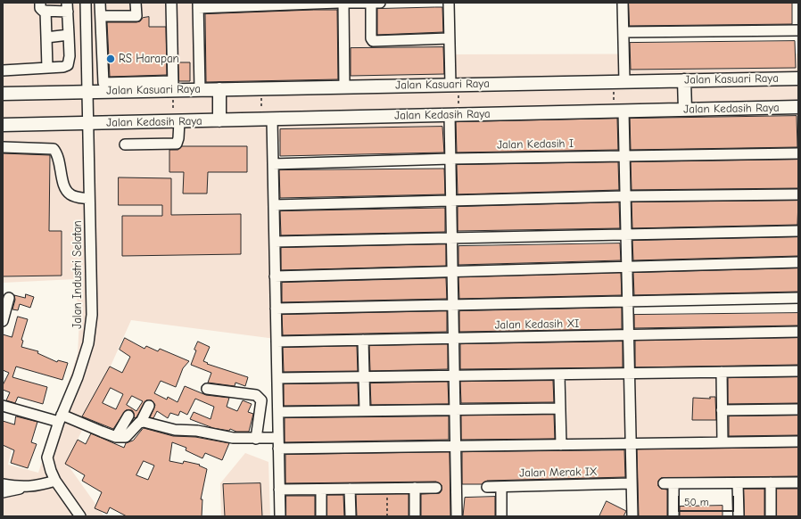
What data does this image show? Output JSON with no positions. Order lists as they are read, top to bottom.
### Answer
{
  "streets": {
    "main road": ["Jalan Kasuari Raya", "Jalan Kedasih Raya"],
    "street": [
      "Jalan Kedasih I",
      "Jalan Industri Selatan",
      "Jalan Kedasih XI",
      "Jalan Merak IX"
    ]
  },
  "crossings": [
    ["Jalan Kasuari Raya", "Jalan Industri Selatan"],
    ["Jalan Kedasih Raya", "Jalan Industri Selatan"]
  ],
  "places": ["RS Harapan"],
  "scale_bar": "50 m"
}
